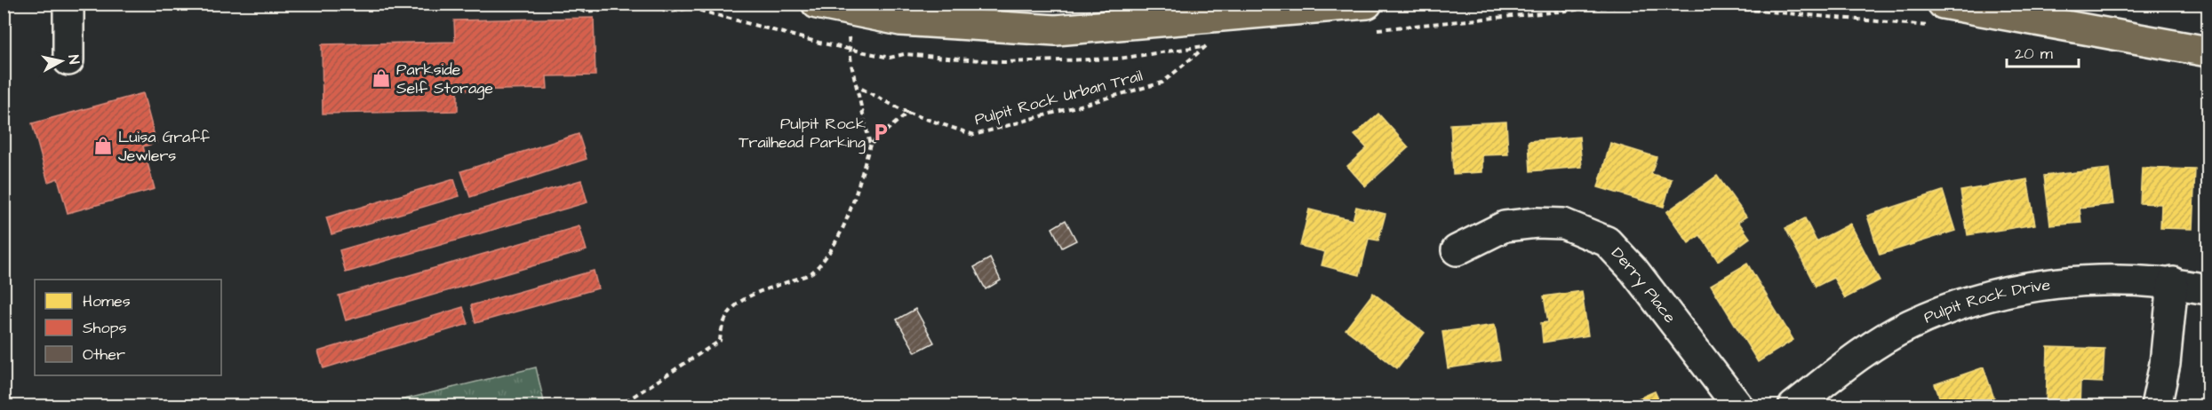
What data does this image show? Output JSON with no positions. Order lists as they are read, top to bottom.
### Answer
{
  "streets": {
    "street": ["Derry Place", "Pulpit Rock Drive"],
    "path": ["Pulpit Rock Urban Trail"]
  },
  "places": {
    "shop": ["Parkside Self Storage", "Luisa Graff Jewlers"],
    "parking": ["Pulpit Rock Trailhead Parking"]
  },
  "legend": ["Homes", "Shops", "Other"],
  "scale_bar": "20 m",
  "north": "right"
}
